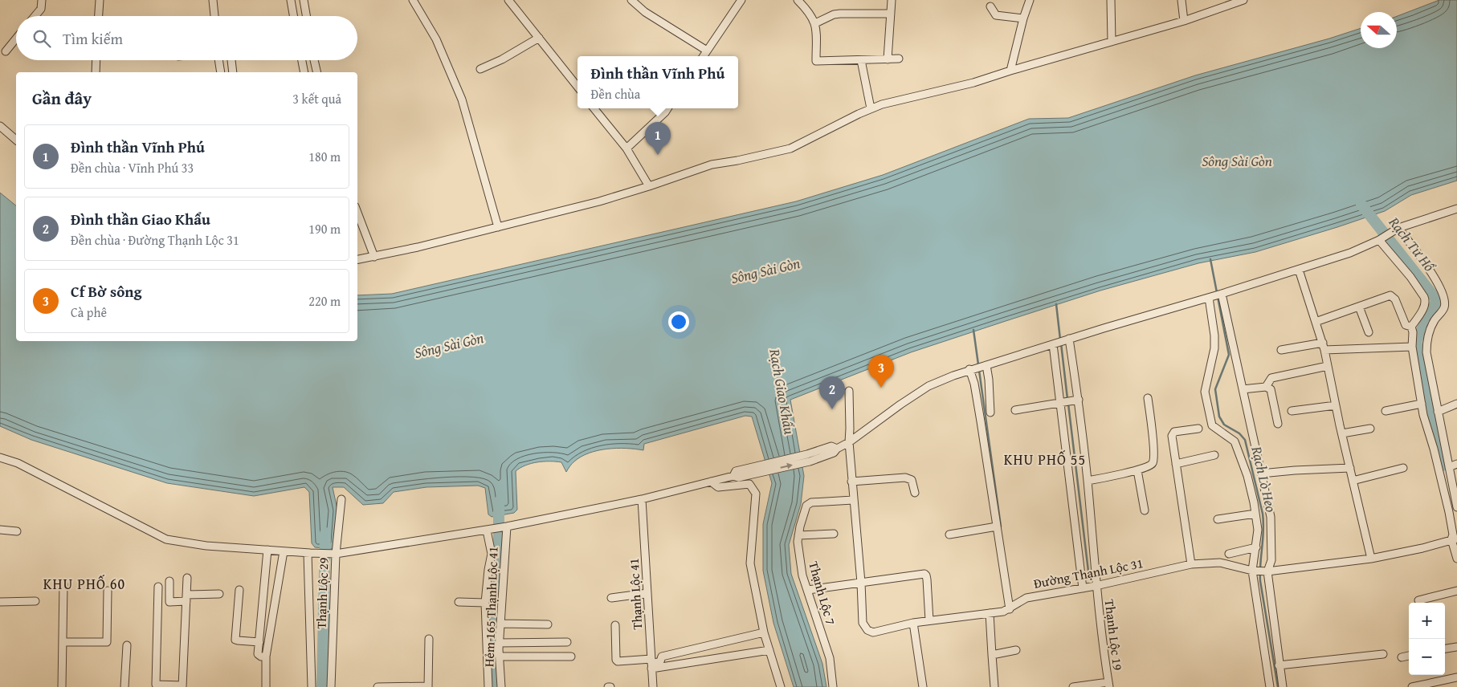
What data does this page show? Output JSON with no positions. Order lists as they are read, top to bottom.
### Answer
{
  "streets": {
    "street": [
      "Đường Thạnh Lộc 31",
      "Thạnh Lộc 29",
      "Thạnh Lộc 7",
      "Thạnh Lộc 41",
      "Hẻm 165 Thạnh Lộc 41",
      "Thạnh Lộc 19"
    ]
  },
  "crossings": [
    ["Đường Thạnh Lộc 31", "Thạnh Lộc 7"],
    ["Đường Thạnh Lộc 31", "Thạnh Lộc 19"]
  ],
  "districts": ["KHU PHỐ 55", "KHU PHỐ 60"],
  "water": [
    "Sông Sài Gòn",
    "Rạch Tư Hổ",
    "Rạch Giao Khẩu",
    "Rạch Lò Heo"
  ],
  "north": "left",
  "page": {
    "search": "Tìm kiếm",
    "popup": ["Đình thần Vĩnh Phú", "Đền chùa"],
    "heading": ["Gần đây", "3 kết quả"],
    "pins": ["1", "3", "2"],
    "list": [
      {
        "mark": "1",
        "name": "Đình thần Vĩnh Phú",
        "note": "Đền chùa · Vĩnh Phú 33",
        "value": "180 m"
      },
      {
        "mark": "2",
        "name": "Đình thần Giao Khẩu",
        "note": "Đền chùa · Đường Thạnh Lộc 31",
        "value": "190 m"
      },
      {
        "mark": "3",
        "name": "Cf Bờ sông",
        "note": "Cà phê",
        "value": "220 m"
      }
    ],
    "map_buttons": ["+", "−"]
  }
}
